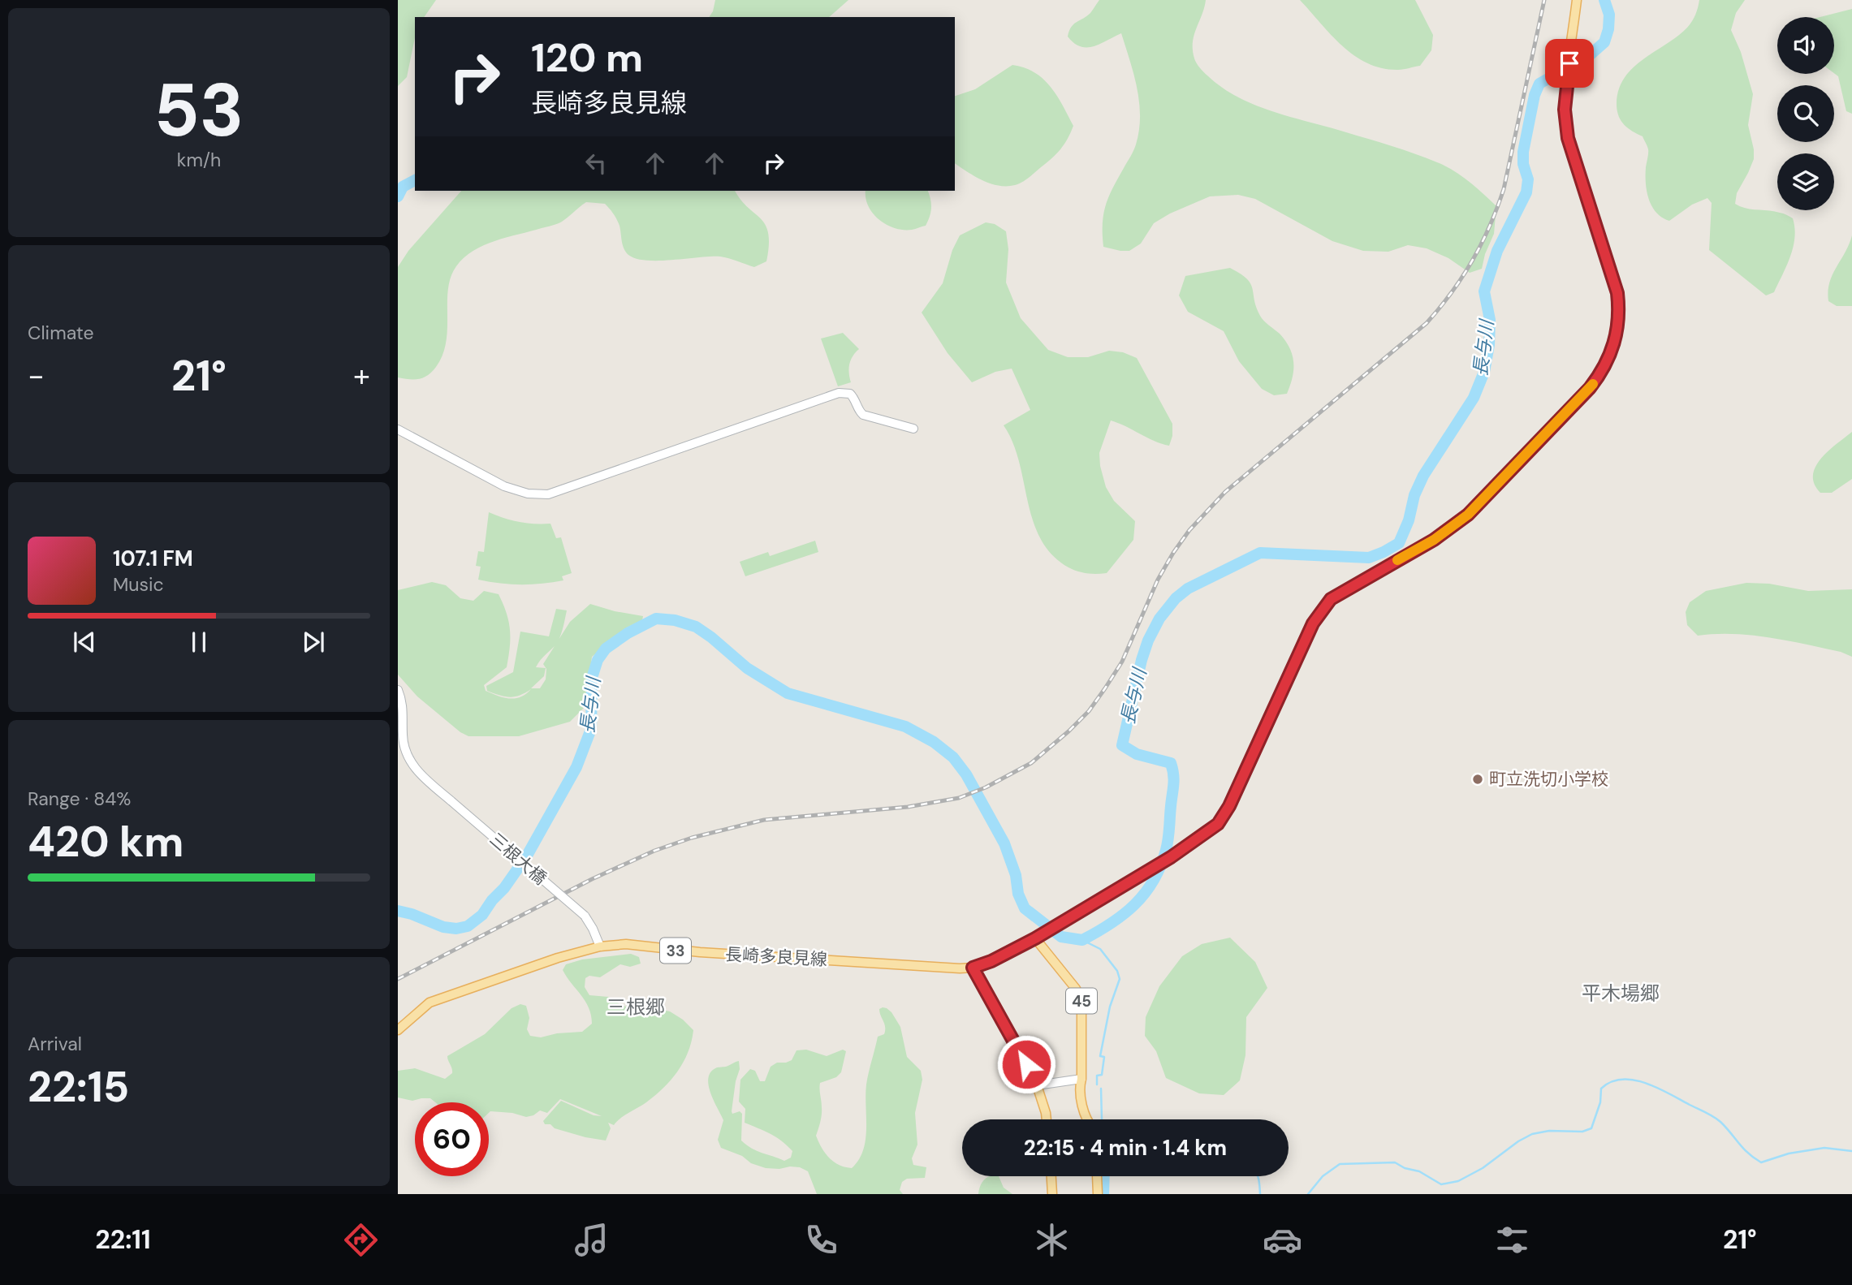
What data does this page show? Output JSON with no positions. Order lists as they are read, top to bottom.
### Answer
{
  "streets": {
    "main road": ["33", "長崎多良見線", "45"],
    "street": ["三根大橋"]
  },
  "crossings": [
    ["三根大橋", "長崎多良見線"],
    ["長崎多良見線", "45"]
  ],
  "districts": ["平木場郷", "三根郷"],
  "water": ["長与川"],
  "places": ["町立洗切小学校"],
  "page": {
    "tile": [
      ["53", "km/h"],
      "Climate",
      ["Range · 84%", "420 km"],
      ["Arrival", "22:15"]
    ],
    "turn": ["120 m", "長崎多良見線"],
    "heat": ["−", "21°", "+"],
    "song": ["107.1 FM", "Music"],
    "limit": "60",
    "trip": "22:15 · 4 min · 1.4 km",
    "tabs": ["22:11", "21°"]
  }
}
